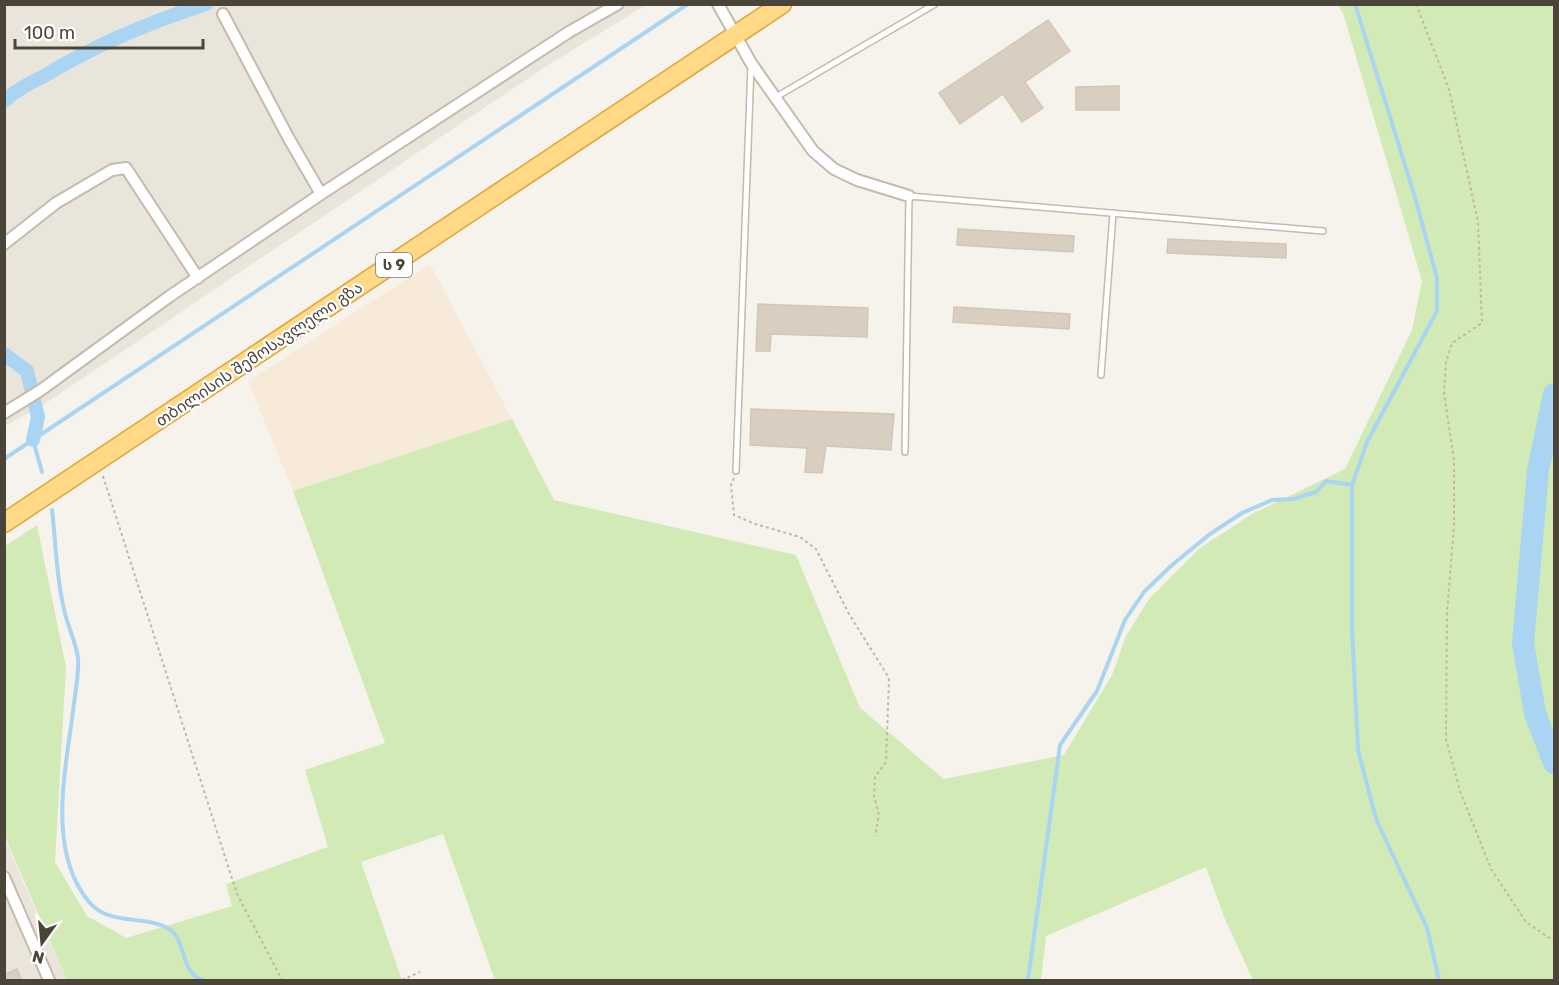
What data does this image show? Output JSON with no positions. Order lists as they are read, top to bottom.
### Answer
{
  "streets": {
    "highway": ["ს 9", "თბილისის შემოსავლელი გზა"]
  },
  "scale_bar": "100 m",
  "north": "bottom"
}
